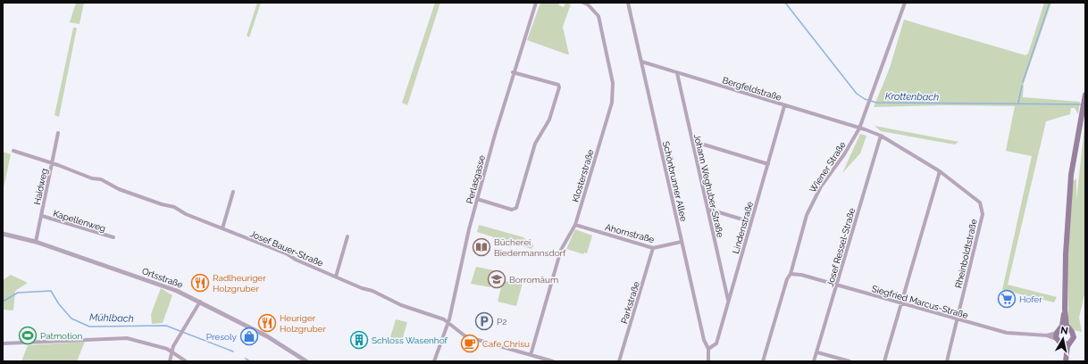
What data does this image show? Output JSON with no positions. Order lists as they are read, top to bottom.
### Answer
{
  "streets": {
    "street": [
      "Bergfeldstraße",
      "Wiener Straße",
      "Klosterstraße",
      "Perlasgasse",
      "Schönbrunner Allee",
      "Johann Weghuber-Straße",
      "Haidweg",
      "Kapellenweg",
      "Lindenstraße",
      "Ahornstraße",
      "Josef Ressel-Straße",
      "Josef Bauer-Straße",
      "Rheinboldtstraße",
      "Ortsstraße",
      "Siegfried Marcus-Straße",
      "Parkstraße"
    ]
  },
  "crossings": [
    ["Bergfeldstraße", "Wiener Straße"],
    ["Bergfeldstraße", "Schönbrunner Allee"],
    ["Bergfeldstraße", "Johann Weghuber-Straße"],
    ["Bergfeldstraße", "Lindenstraße"],
    ["Bergfeldstraße", "Rheinboldtstraße"],
    ["Wiener Straße", "Rheinboldtstraße"],
    ["Wiener Straße", "Siegfried Marcus-Straße"],
    ["Klosterstraße", "Ahornstraße"],
    ["Klosterstraße", "Josef Bauer-Straße"],
    ["Perlasgasse", "Josef Bauer-Straße"],
    ["Schönbrunner Allee", "Lindenstraße"],
    ["Schönbrunner Allee", "Ahornstraße"],
    ["Johann Weghuber-Straße", "Lindenstraße"],
    ["Haidweg", "Kapellenweg"],
    ["Haidweg", "Josef Bauer-Straße"],
    ["Haidweg", "Ortsstraße"],
    ["Ahornstraße", "Parkstraße"],
    ["Josef Ressel-Straße", "Rheinboldtstraße"],
    ["Josef Ressel-Straße", "Siegfried Marcus-Straße"],
    ["Rheinboldtstraße", "Siegfried Marcus-Straße"]
  ],
  "water": ["Krottenbach", "Mühlbach"],
  "places": {
    "library": ["Bücherei Biedermannsdorf"],
    "school or university": ["Borromäum"],
    "restaurant": ["Radlheuriger Holzgruber", "Heuriger Holzgruber"],
    "supermarket": ["Hofer"],
    "parking": ["P2"],
    "sports": ["Patmotion"],
    "shop": ["Presoly"],
    "building": ["Schloss Wasenhof"],
    "cafe": ["Cafe Chrisu"]
  },
  "north": "top"
}
